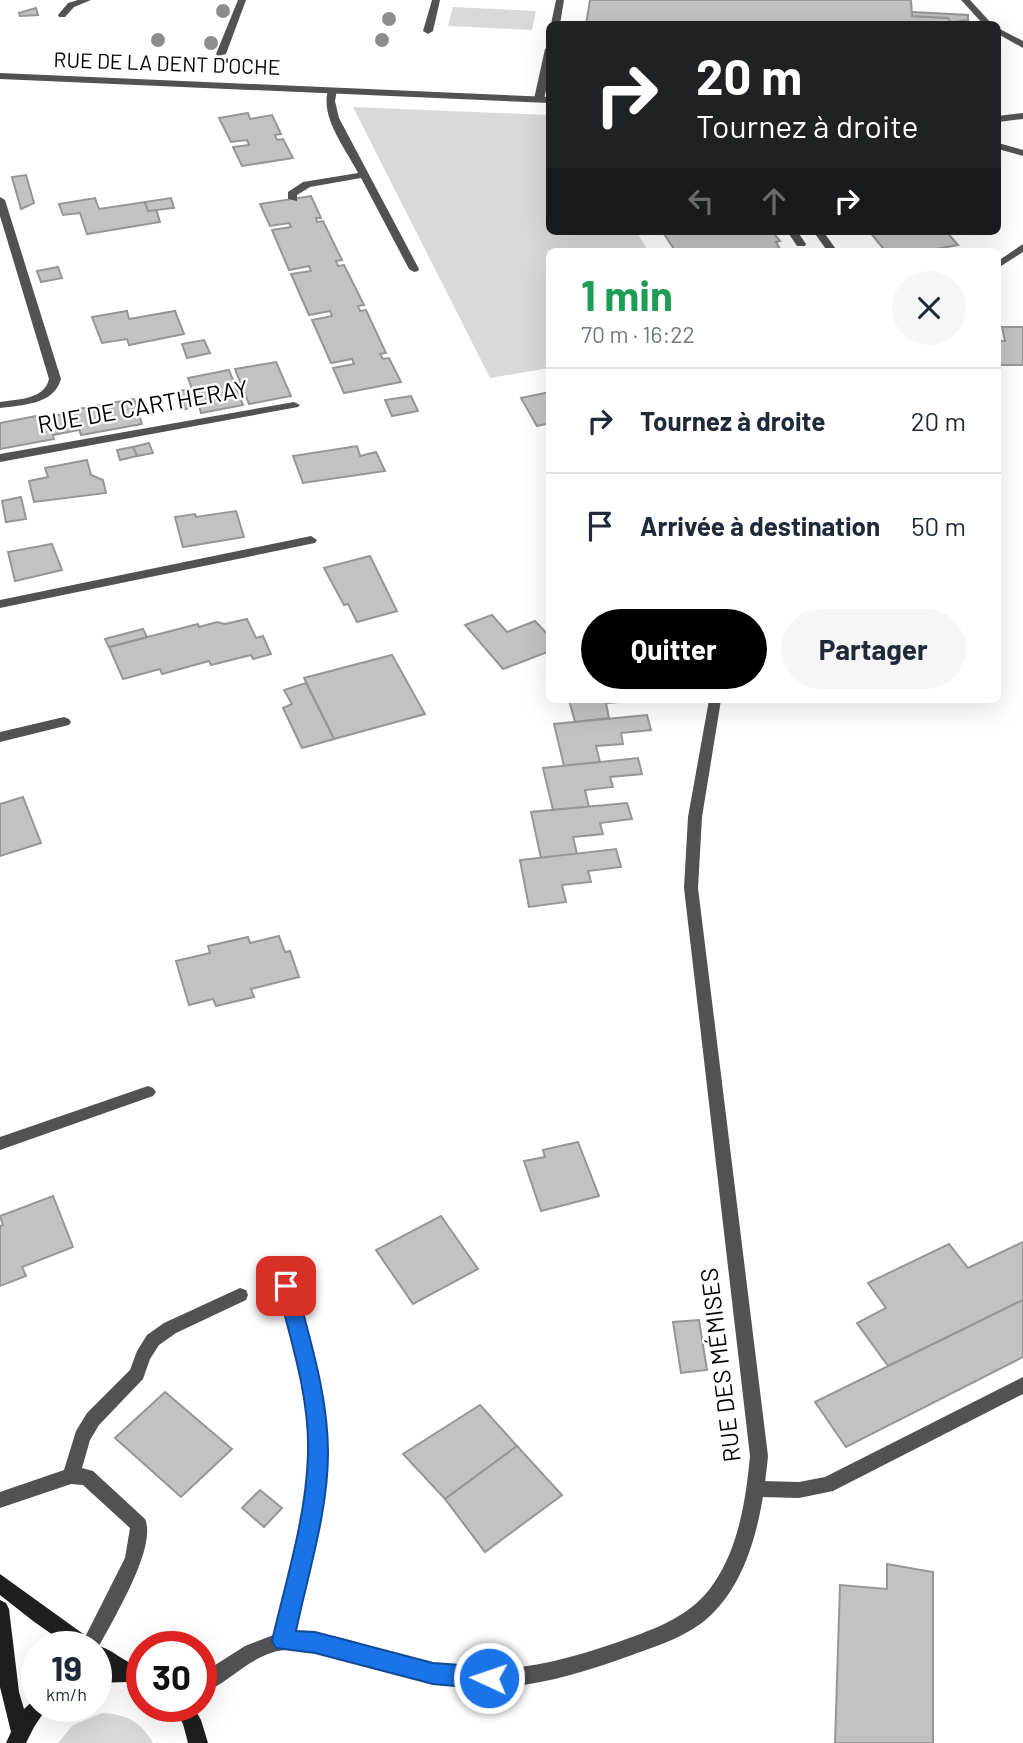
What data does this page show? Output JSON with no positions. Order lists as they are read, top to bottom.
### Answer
{
  "streets": {
    "street": ["RUE DE LA DENT D'OCHE", "RUE DE CARTHERAY", "RUE DES MÉMISES"]
  },
  "page": {
    "turn": ["20 m", "Tournez à droite"],
    "heading": ["1 min", "70 m · 16:22"],
    "list": [
      {
        "name": "Tournez à droite",
        "value": "20 m"
      },
      {
        "name": "Arrivée à destination",
        "value": "50 m"
      }
    ],
    "buttons": ["Quitter", "Partager"],
    "speed": "19 km/h",
    "limit": "30"
  }
}
